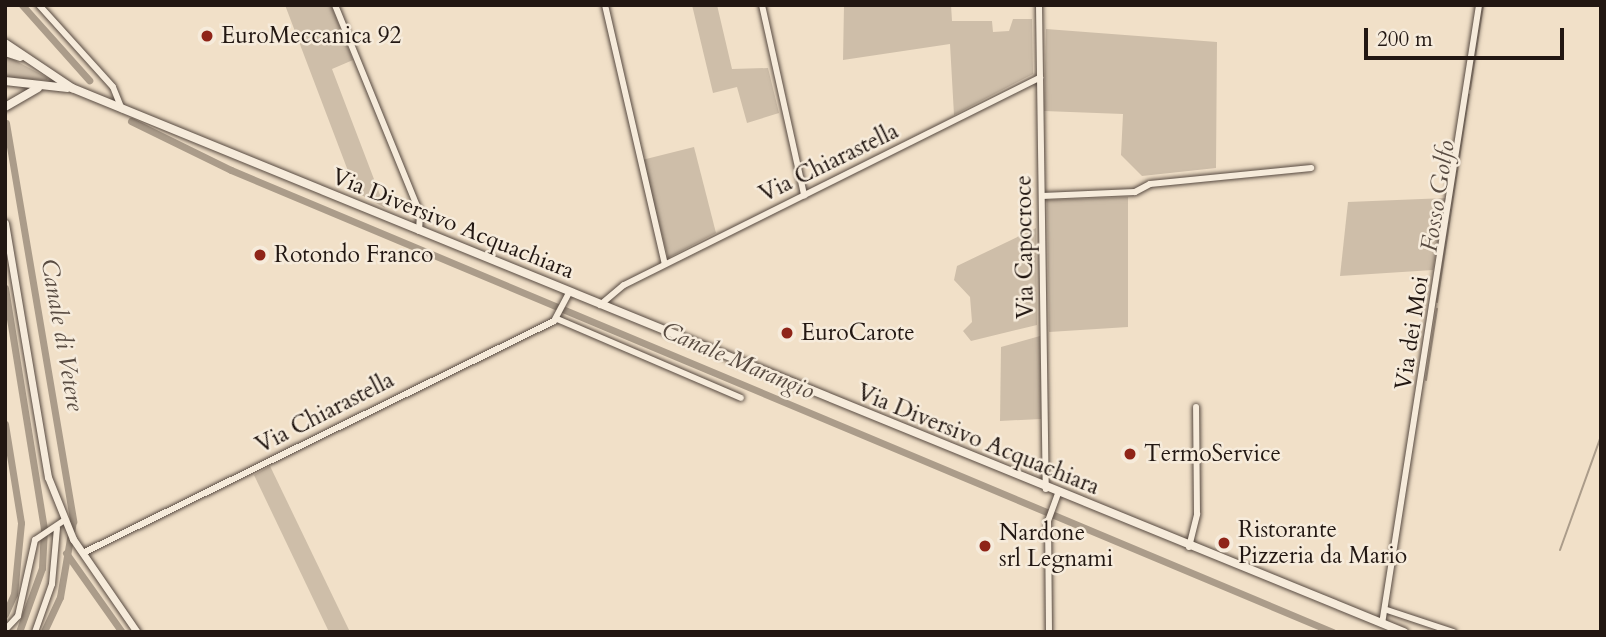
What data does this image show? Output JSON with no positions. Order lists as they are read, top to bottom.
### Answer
{
  "streets": {
    "main road": ["Via Diversivo Acquachiara"],
    "street": ["Via Chiarastella", "Via Capocroce", "Via dei Moi"]
  },
  "crossings": [
    ["Via Chiarastella", "Via Diversivo Acquachiara"],
    ["Via Chiarastella", "Via Capocroce"],
    ["Via Diversivo Acquachiara", "Via Capocroce"],
    ["Via Diversivo Acquachiara", "Via dei Moi"]
  ],
  "water": ["Fosso Golfo", "Canale di Vetere", "Canale Marangio"],
  "places": [
    "EuroMeccanica 92",
    "Rotondo Franco",
    "EuroCarote",
    "TermoService",
    "Ristorante Pizzeria da Mario",
    "Nardone srl Legnami"
  ],
  "scale_bar": "200 m"
}
